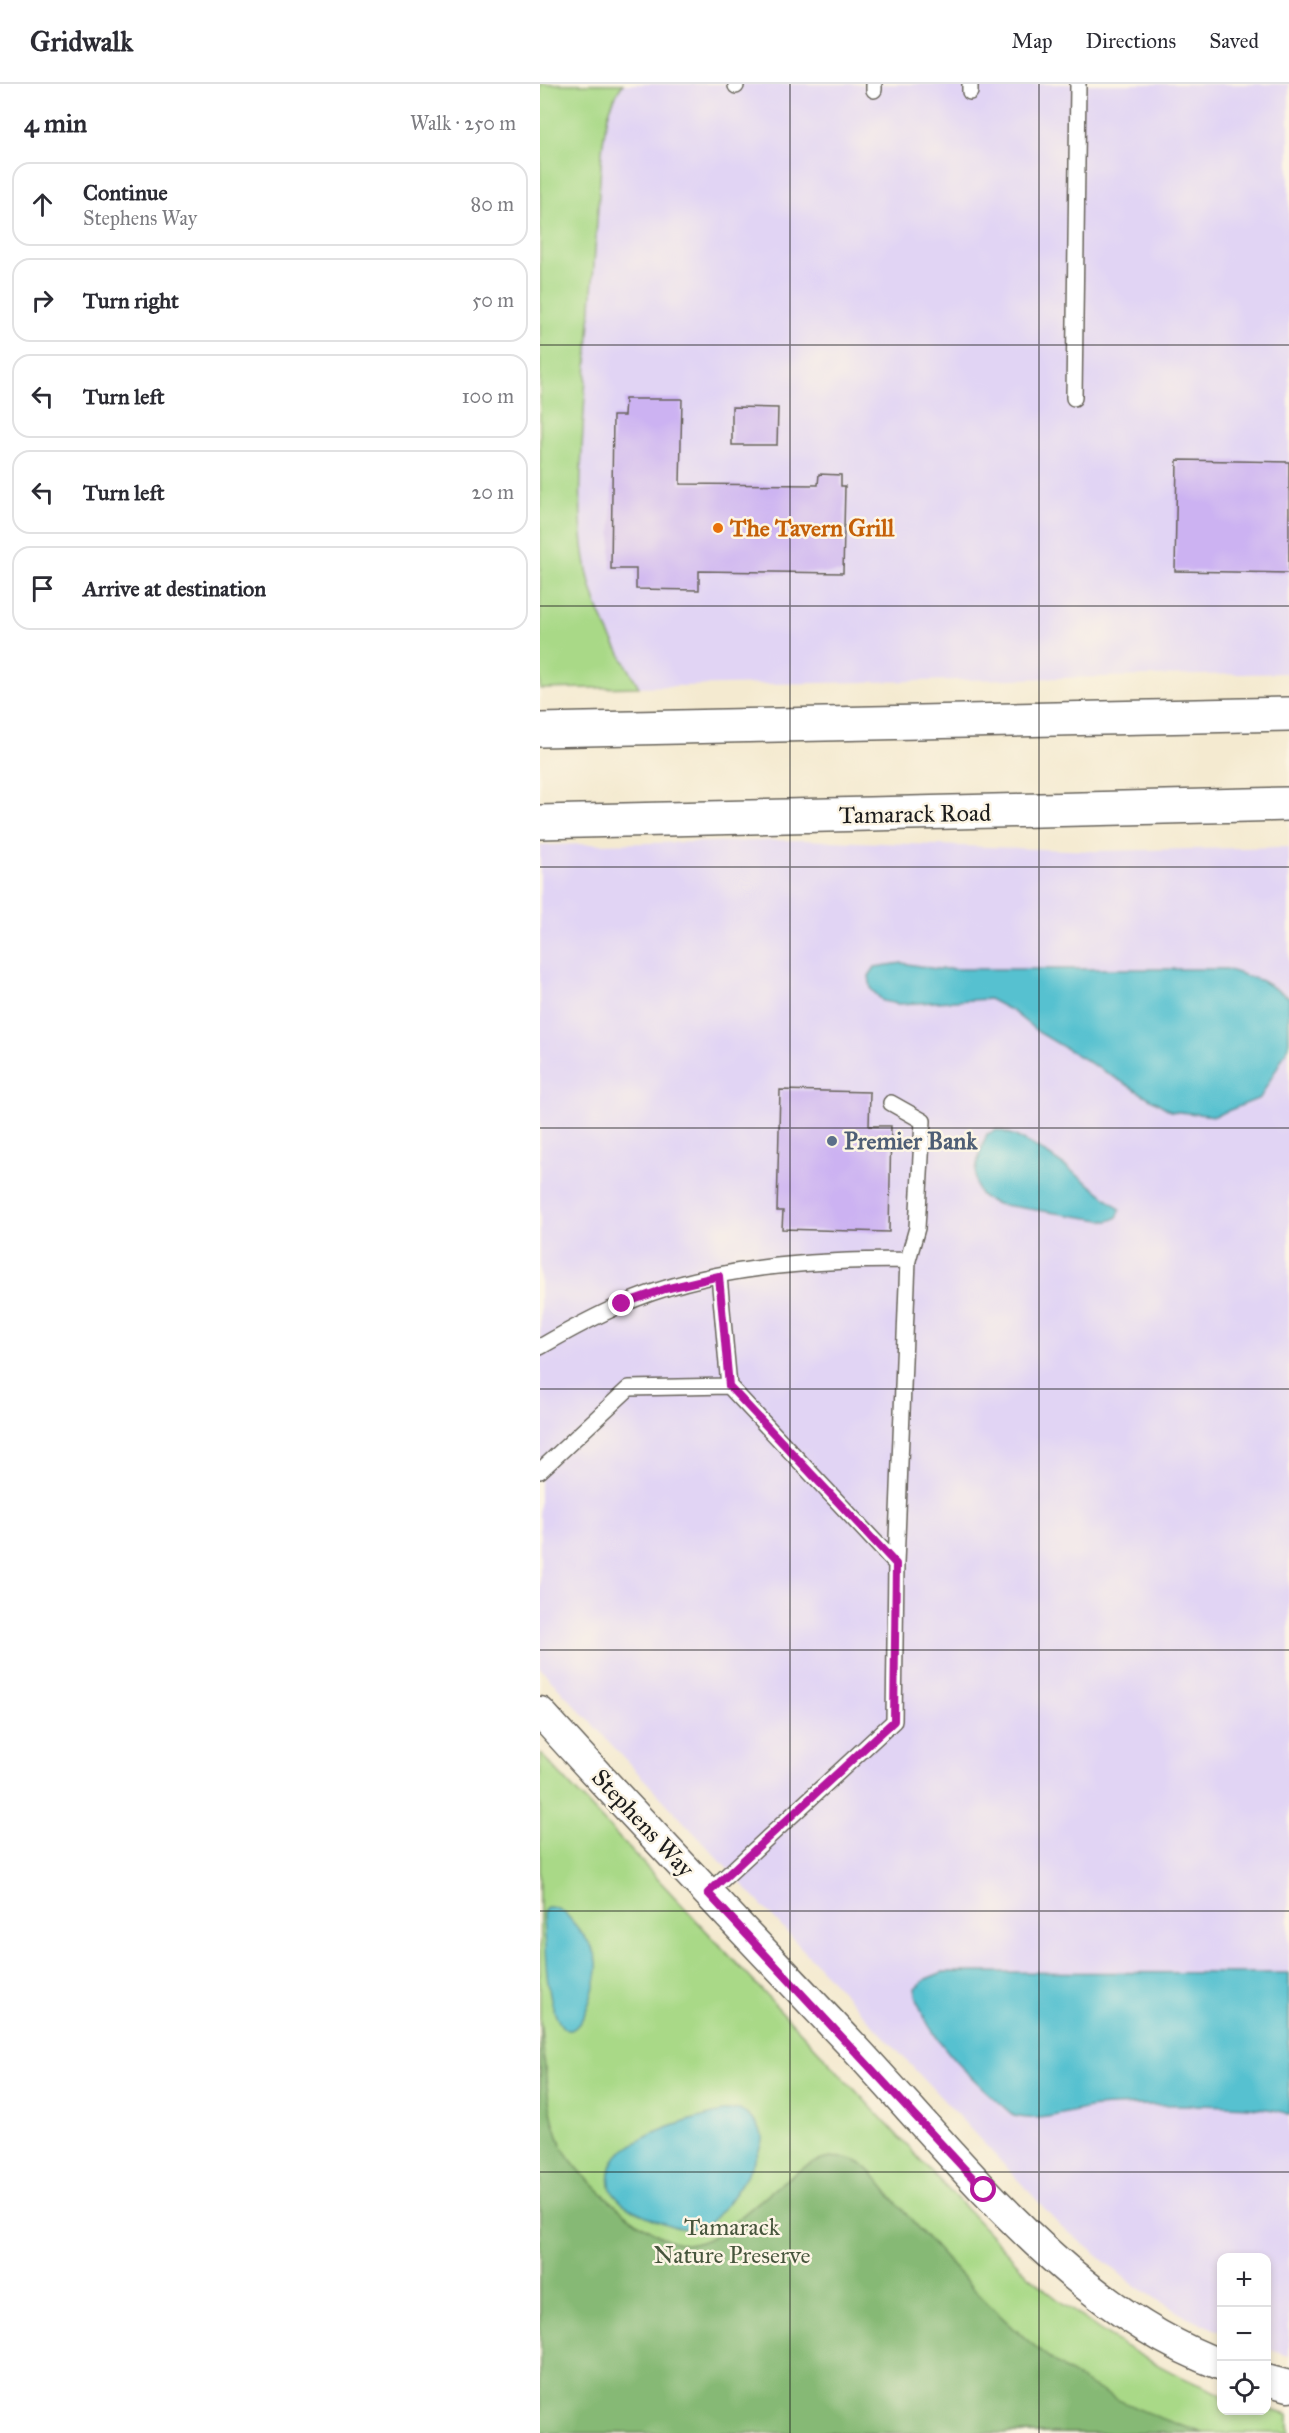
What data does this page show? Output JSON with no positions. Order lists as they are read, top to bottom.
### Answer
{
  "streets": {
    "street": ["Tamarack Road", "Stephens Way"]
  },
  "parks": ["Tamarack Nature Preserve"],
  "places": ["The Tavern Grill", "Premier Bank"],
  "page": {
    "header": "Gridwalk",
    "nav": ["Map", "Directions", "Saved"],
    "heading": ["4 min", "Walk · 250 m"],
    "list": [
      ["Continue", "Stephens Way", "80 m"],
      ["Turn right", "50 m"],
      ["Turn left", "100 m"],
      ["Turn left", "20 m"],
      "Arrive at destination"
    ],
    "map_buttons": ["+", "−"]
  }
}
